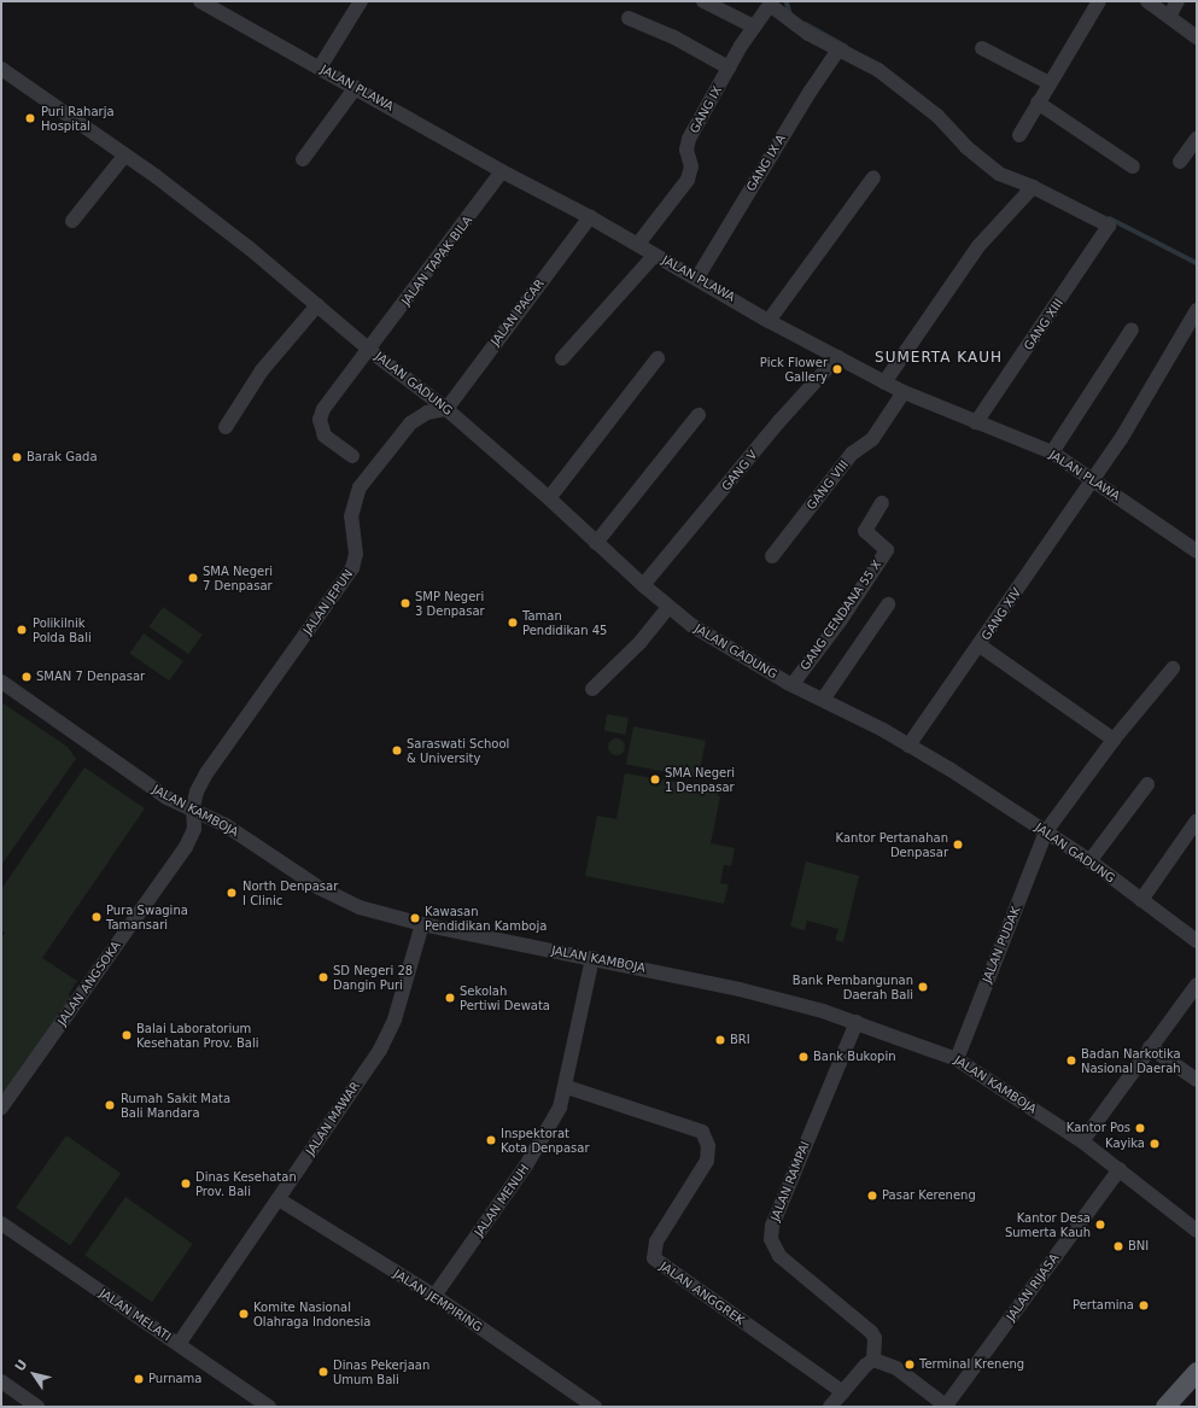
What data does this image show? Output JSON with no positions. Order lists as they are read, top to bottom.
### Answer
{
  "streets": {
    "street": [
      "JALAN PLAWA",
      "GANG IX",
      "GANG IX A",
      "JALAN TAPAK BILA",
      "JALAN PACAR",
      "GANG XIII",
      "JALAN GADUNG",
      "GANG V",
      "GANG VIII",
      "JALAN JEPUN",
      "GANG XIV",
      "GANG CENDANA 55 X",
      "JALAN KAMBOJA",
      "JALAN PUDAK",
      "JALAN ANGSOKA",
      "JALAN MAWAR",
      "JALAN RAMPAI",
      "JALAN MENUH",
      "JALAN RIJASA",
      "JALAN ANGGREK",
      "JALAN JEMPIRING",
      "JALAN MELATI"
    ]
  },
  "crossings": [
    ["JALAN PLAWA", "GANG IX"],
    ["JALAN PLAWA", "GANG IX A"],
    ["JALAN PLAWA", "JALAN TAPAK BILA"],
    ["JALAN PLAWA", "JALAN PACAR"],
    ["JALAN PLAWA", "GANG XIII"],
    ["JALAN PLAWA", "GANG V"],
    ["JALAN PLAWA", "GANG VIII"],
    ["JALAN PLAWA", "GANG XIV"],
    ["JALAN TAPAK BILA", "JALAN GADUNG"],
    ["JALAN PACAR", "JALAN GADUNG"],
    ["JALAN PACAR", "JALAN JEPUN"],
    ["JALAN GADUNG", "GANG V"],
    ["JALAN GADUNG", "JALAN JEPUN"],
    ["JALAN GADUNG", "GANG XIV"],
    ["JALAN GADUNG", "GANG CENDANA 55 X"],
    ["JALAN GADUNG", "JALAN PUDAK"],
    ["JALAN JEPUN", "JALAN KAMBOJA"],
    ["JALAN JEPUN", "JALAN ANGSOKA"],
    ["JALAN KAMBOJA", "JALAN PUDAK"],
    ["JALAN KAMBOJA", "JALAN ANGSOKA"],
    ["JALAN KAMBOJA", "JALAN MAWAR"],
    ["JALAN KAMBOJA", "JALAN RAMPAI"],
    ["JALAN KAMBOJA", "JALAN MENUH"],
    ["JALAN KAMBOJA", "JALAN RIJASA"],
    ["JALAN MAWAR", "JALAN JEMPIRING"],
    ["JALAN MAWAR", "JALAN MELATI"],
    ["JALAN MENUH", "JALAN ANGGREK"],
    ["JALAN MENUH", "JALAN JEMPIRING"]
  ],
  "districts": ["SUMERTA KAUH"],
  "places": [
    "Puri Raharja Hospital",
    "Pick Flower Gallery",
    "Barak Gada",
    "SMA Negeri 7 Denpasar",
    "SMP Negeri 3 Denpasar",
    "Taman Pendidikan 45",
    "Polikilnik Polda Bali",
    "SMAN 7 Denpasar",
    "Saraswati School & University",
    "SMA Negeri 1 Denpasar",
    "Kantor Pertanahan Denpasar",
    "North Denpasar I Clinic",
    "Pura Swagina Tamansari",
    "Kawasan Pendidikan Kamboja",
    "SD Negeri 28 Dangin Puri",
    "Bank Pembangunan Daerah Bali",
    "Sekolah Pertiwi Dewata",
    "Balai Laboratorium Kesehatan Prov. Bali",
    "BRI",
    "Bank Bukopin",
    "Badan Narkotika Nasional Daerah",
    "Rumah Sakit Mata Bali Mandara",
    "Kantor Pos",
    "Inspektorat Kota Denpasar",
    "Kayika",
    "Dinas Kesehatan Prov. Bali",
    "Pasar Kereneng",
    "Kantor Desa Sumerta Kauh",
    "BNI",
    "Pertamina",
    "Komite Nasional Olahraga Indonesia",
    "Terminal Kreneng",
    "Dinas Pekerjaan Umum Bali",
    "Purnama"
  ],
  "north": "top left"
}
